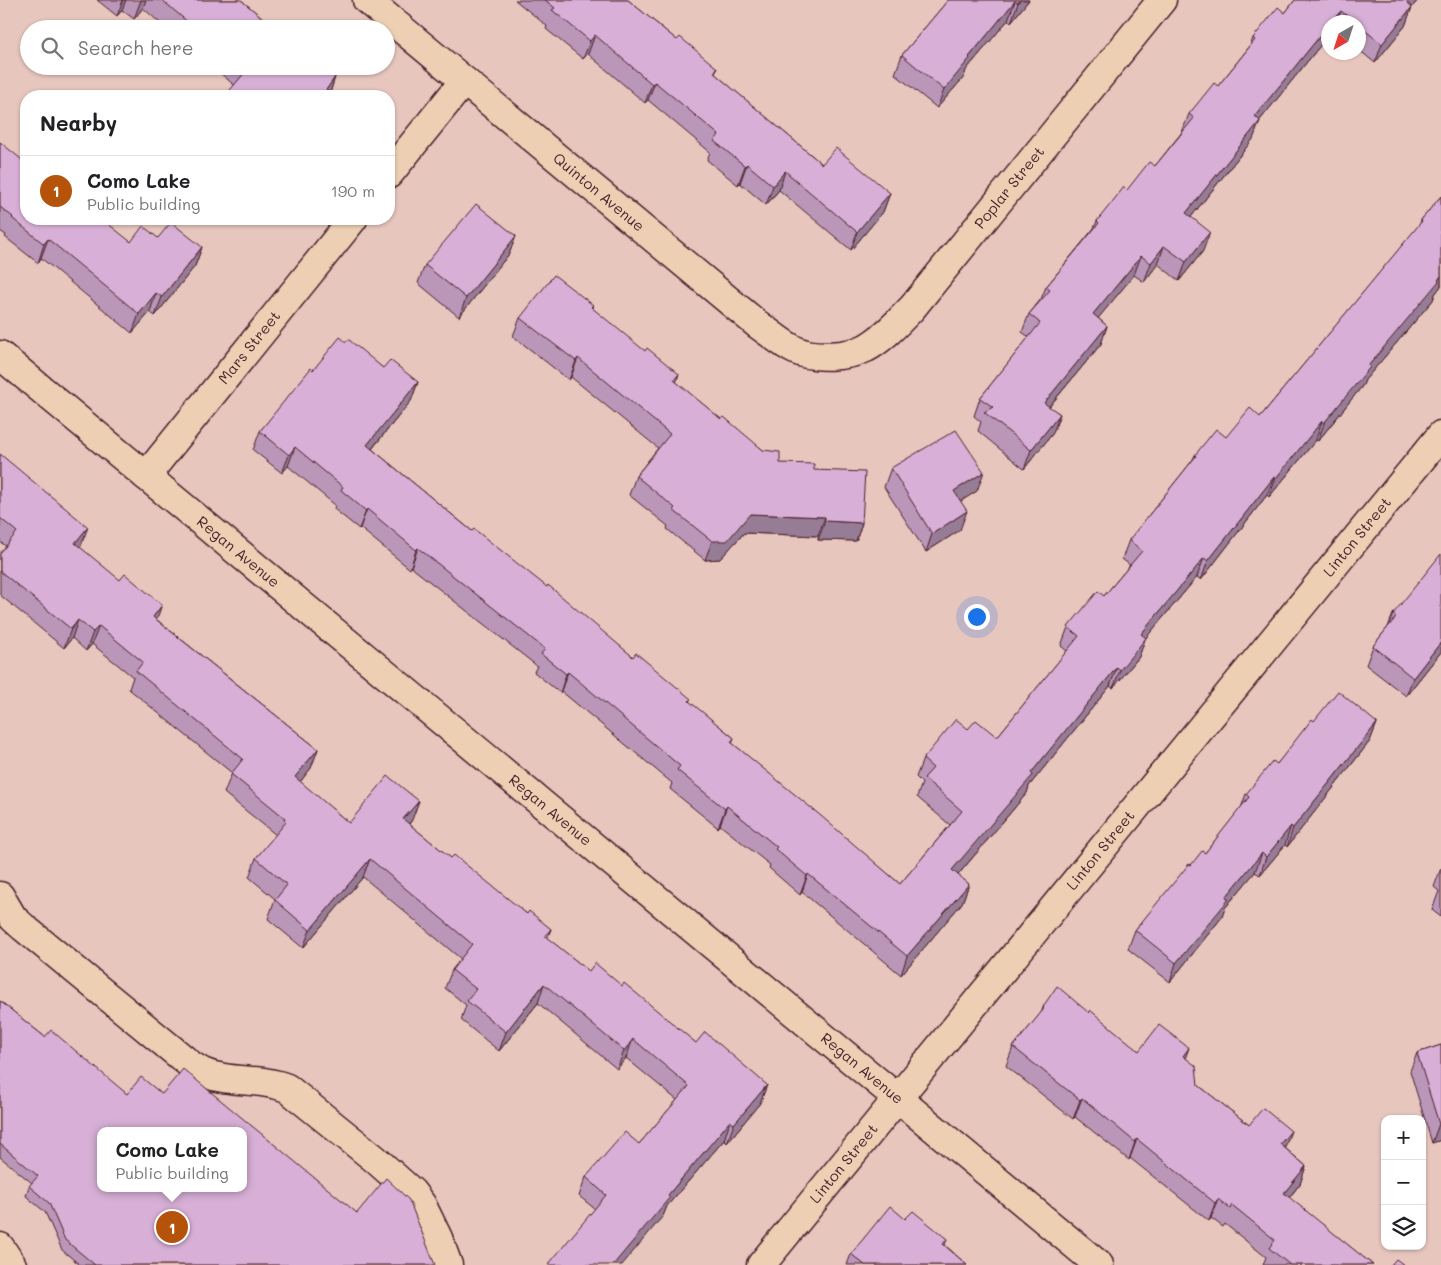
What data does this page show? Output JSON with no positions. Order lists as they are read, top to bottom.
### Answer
{
  "streets": {
    "street": [
      "Poplar Street",
      "Quinton Avenue",
      "Mars Street",
      "Linton Street",
      "Regan Avenue"
    ]
  },
  "crossings": [
    ["Poplar Street", "Quinton Avenue"],
    ["Mars Street", "Regan Avenue"],
    ["Linton Street", "Regan Avenue"]
  ],
  "north": "bottom left",
  "page": {
    "search": "Search here",
    "heading": "Nearby",
    "list": [
      {
        "mark": "1",
        "name": "Como Lake",
        "note": "Public building",
        "value": "190 m"
      }
    ],
    "map_buttons": ["+", "−"],
    "popup": ["Como Lake", "Public building"],
    "pins": "1"
  }
}
